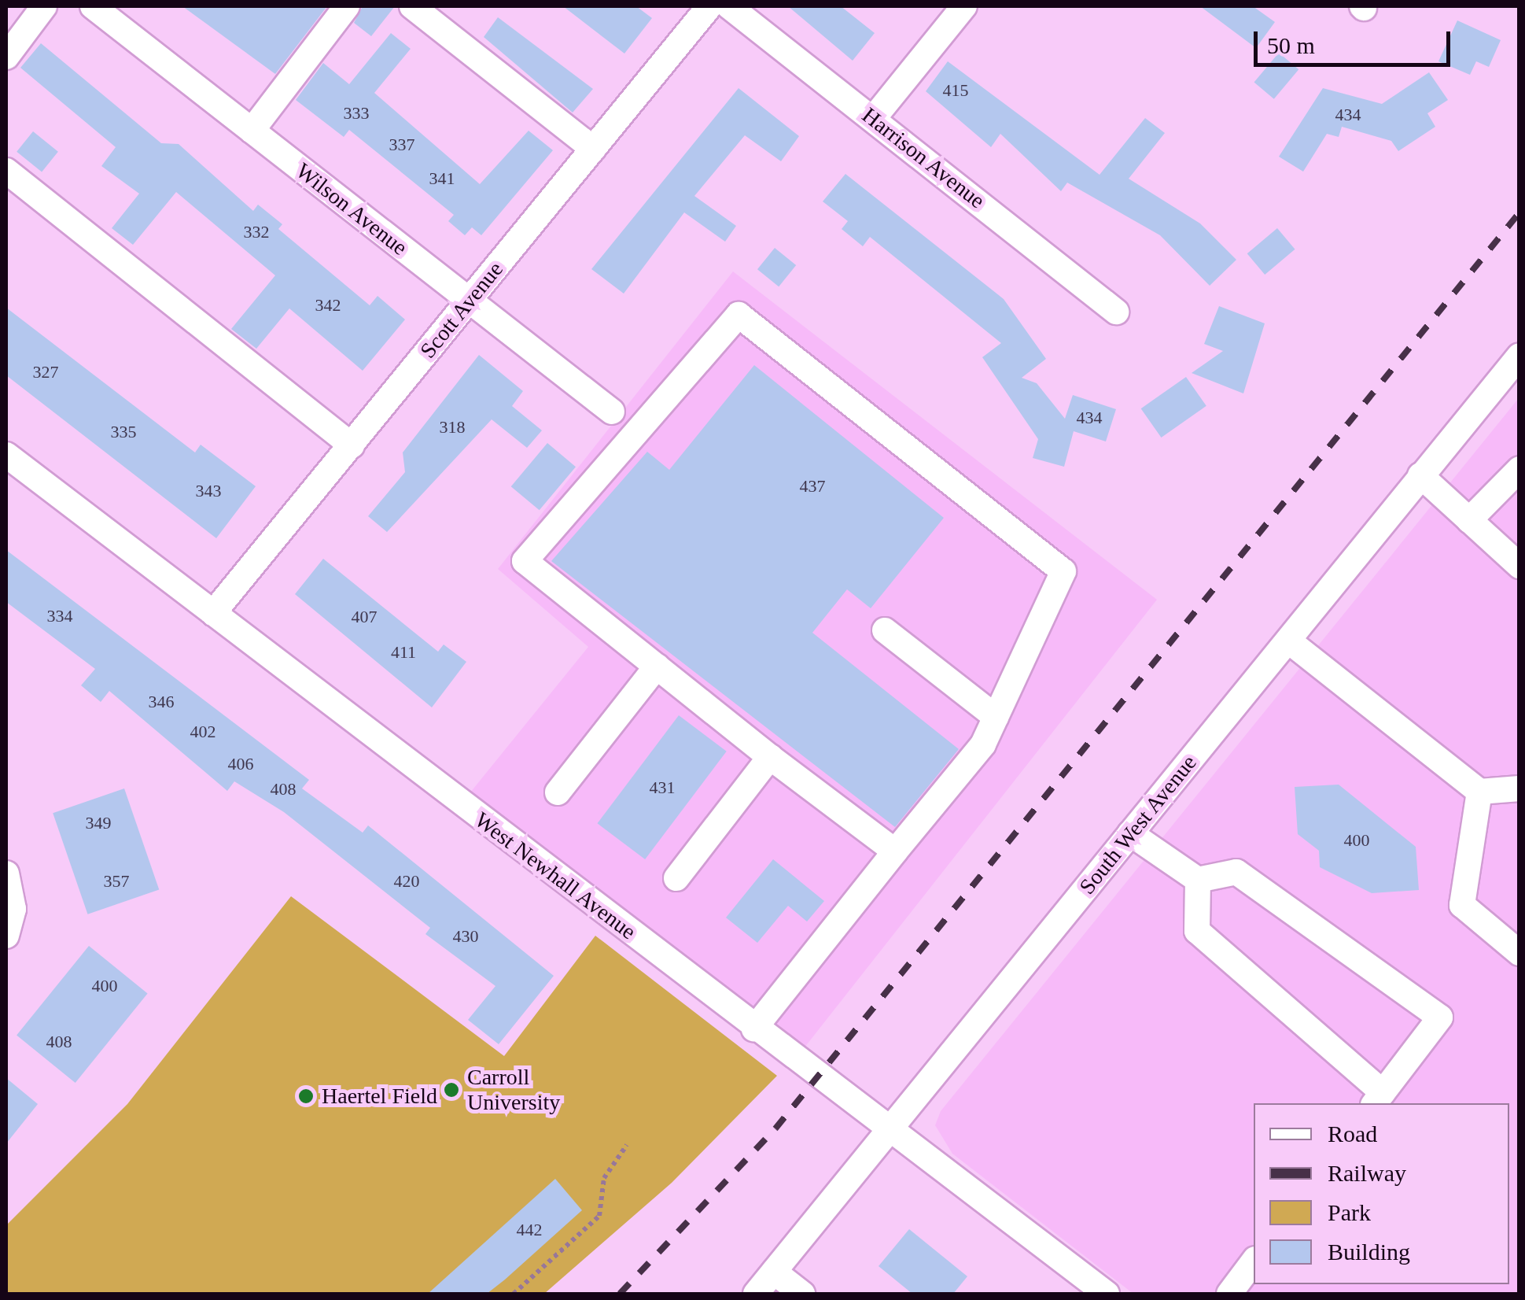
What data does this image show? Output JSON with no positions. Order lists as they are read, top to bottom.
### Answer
{
  "streets": {
    "street": [
      "Harrison Avenue",
      "Wilson Avenue",
      "Scott Avenue",
      "South West Avenue",
      "West Newhall Avenue"
    ]
  },
  "crossings": [
    ["Wilson Avenue", "Scott Avenue"],
    ["Scott Avenue", "West Newhall Avenue"],
    ["South West Avenue", "West Newhall Avenue"]
  ],
  "places": ["Carroll University", "Haertel Field"],
  "house_numbers": [
    "415",
    "333",
    "434",
    "337",
    "341",
    "332",
    "342",
    "327",
    "434",
    "318",
    "335",
    "437",
    "343",
    "334",
    "407",
    "411",
    "346",
    "402",
    "406",
    "431",
    "408",
    "349",
    "400",
    "357",
    "420",
    "430",
    "400",
    "408",
    "442"
  ],
  "legend": [
    "Road",
    "Railway",
    "Park",
    "Building"
  ],
  "scale_bar": "50 m"
}
